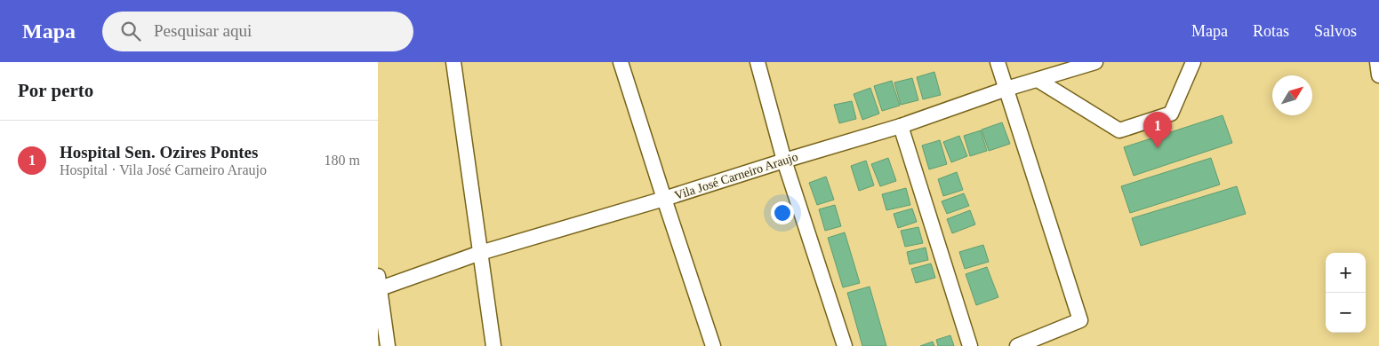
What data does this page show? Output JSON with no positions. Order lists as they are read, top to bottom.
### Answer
{
  "streets": {
    "street": ["Vila José Carneiro Araujo"]
  },
  "north": "top right",
  "page": {
    "header": "Mapa",
    "search": "Pesquisar aqui",
    "nav": ["Mapa", "Rotas", "Salvos"],
    "heading": "Por perto",
    "pins": "1",
    "list": [
      {
        "mark": "1",
        "name": "Hospital Sen. Ozires Pontes",
        "note": "Hospital · Vila José Carneiro Araujo",
        "value": "180 m"
      }
    ],
    "map_buttons": ["+", "−"]
  }
}
